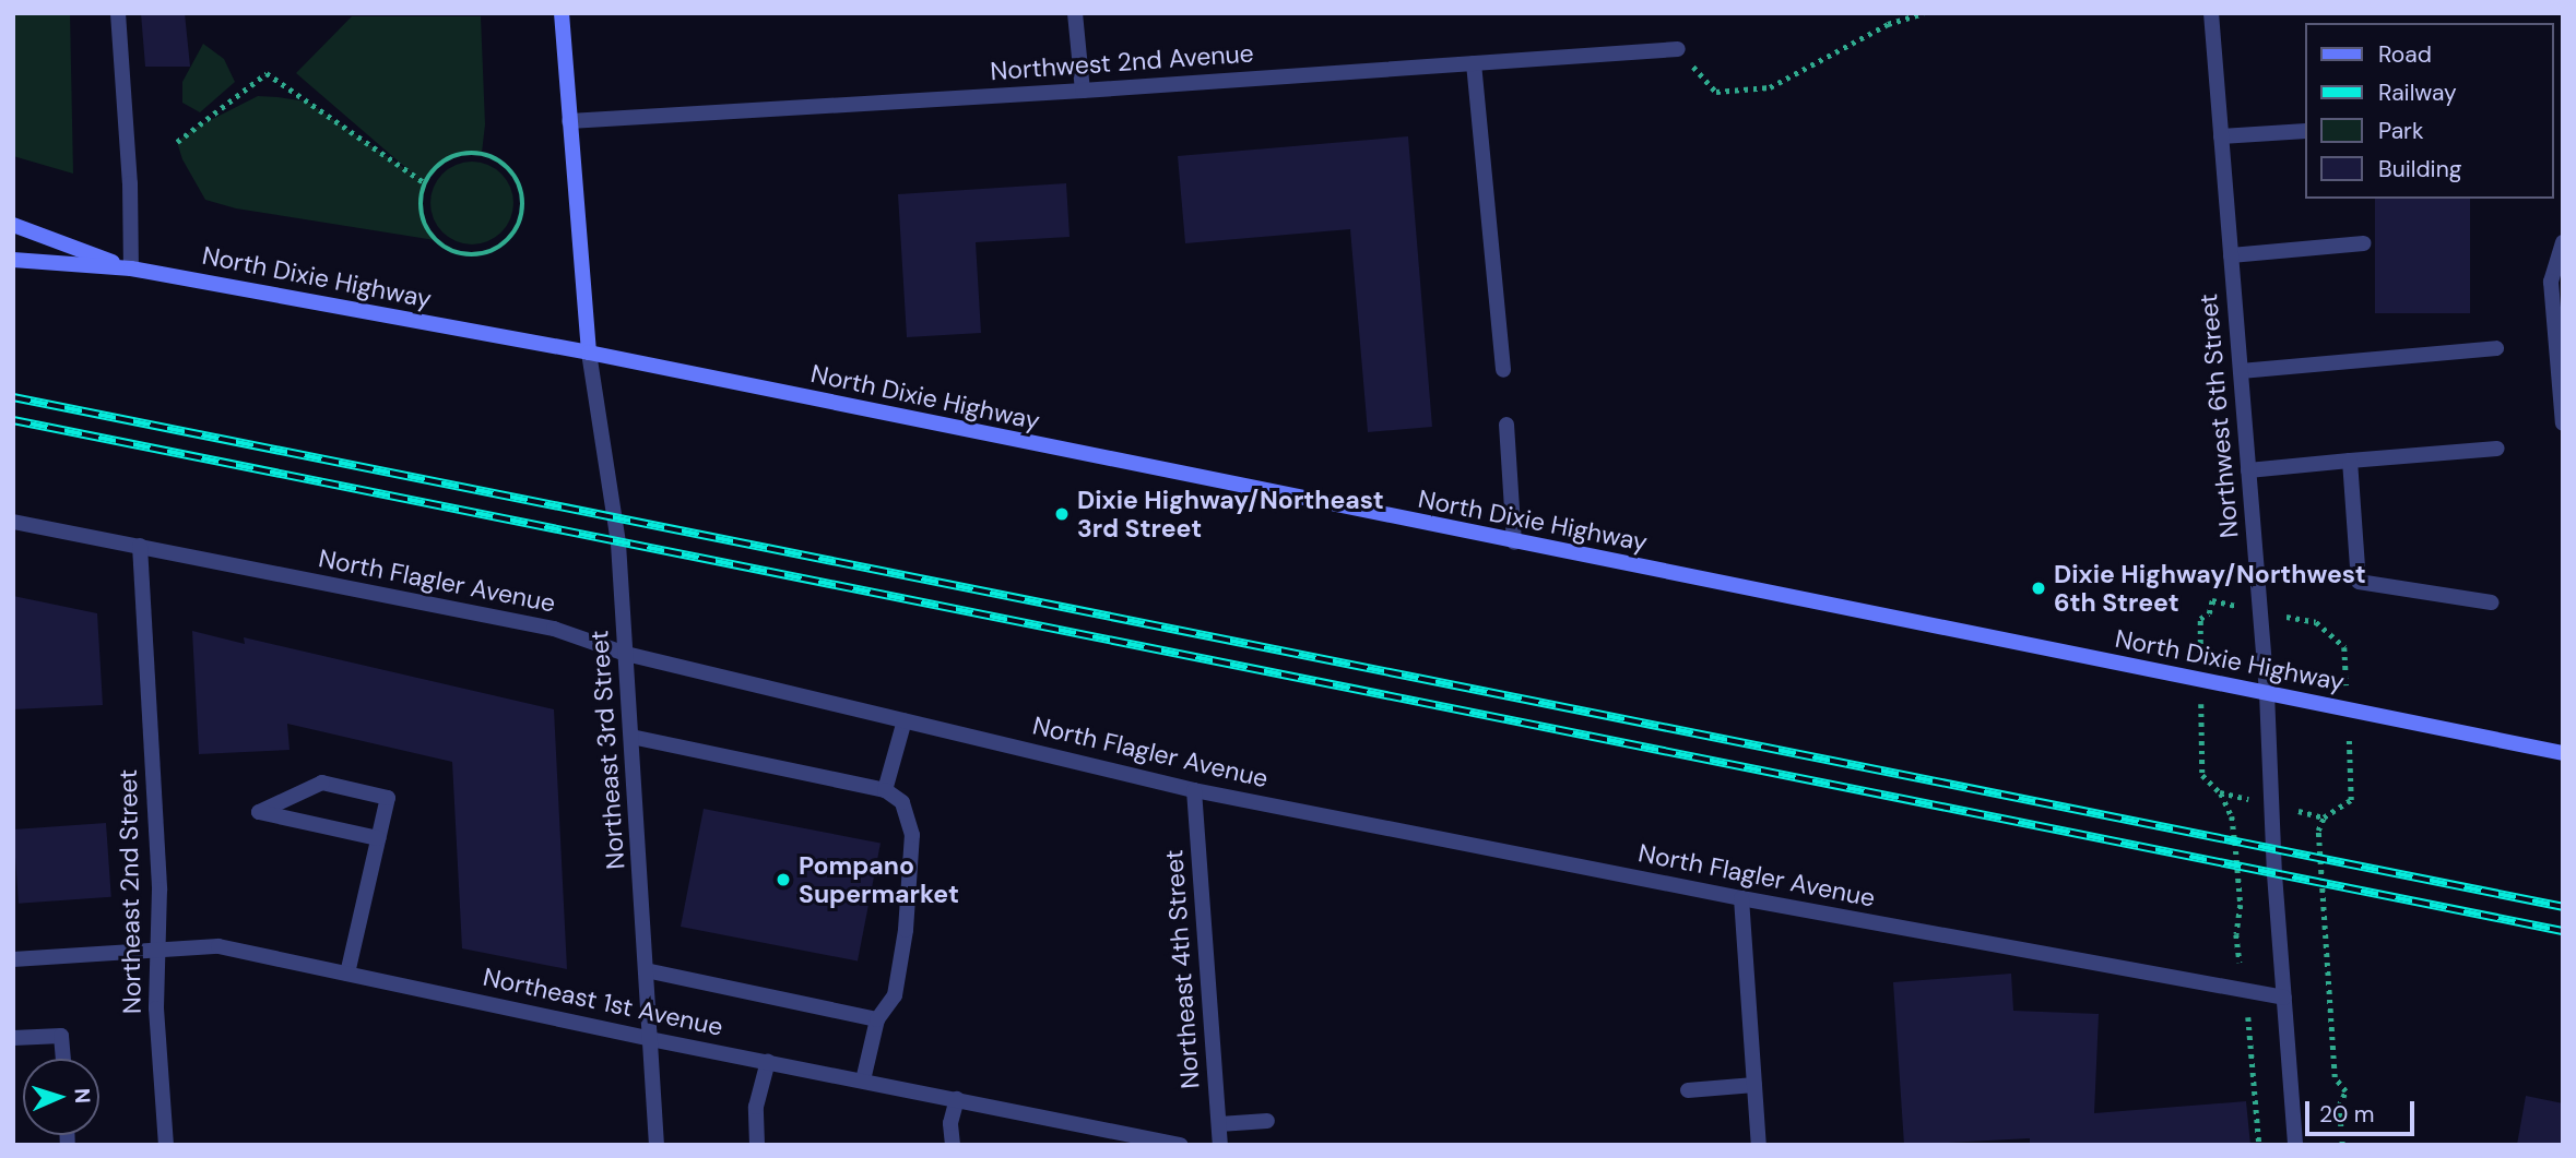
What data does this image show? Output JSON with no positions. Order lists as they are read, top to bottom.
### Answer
{
  "streets": {
    "main road": ["North Dixie Highway"],
    "street": [
      "Northwest 2nd Avenue",
      "Northwest 6th Street",
      "North Flagler Avenue",
      "Northeast 3rd Street",
      "Northeast 2nd Street",
      "Northeast 4th Street",
      "Northeast 1st Avenue"
    ]
  },
  "crossings": [
    ["North Dixie Highway", "Northwest 6th Street"],
    ["North Dixie Highway", "Northeast 3rd Street"],
    ["Northwest 6th Street", "North Flagler Avenue"],
    ["North Flagler Avenue", "Northeast 3rd Street"],
    ["North Flagler Avenue", "Northeast 2nd Street"],
    ["North Flagler Avenue", "Northeast 4th Street"],
    ["Northeast 3rd Street", "Northeast 1st Avenue"],
    ["Northeast 2nd Street", "Northeast 1st Avenue"]
  ],
  "places": ["Dixie Highway/Northeast 3rd Street", "Dixie Highway/Northwest 6th Street", "Pompano Supermarket"],
  "legend": [
    "Road",
    "Railway",
    "Park",
    "Building"
  ],
  "scale_bar": "20 m",
  "north": "right"
}
